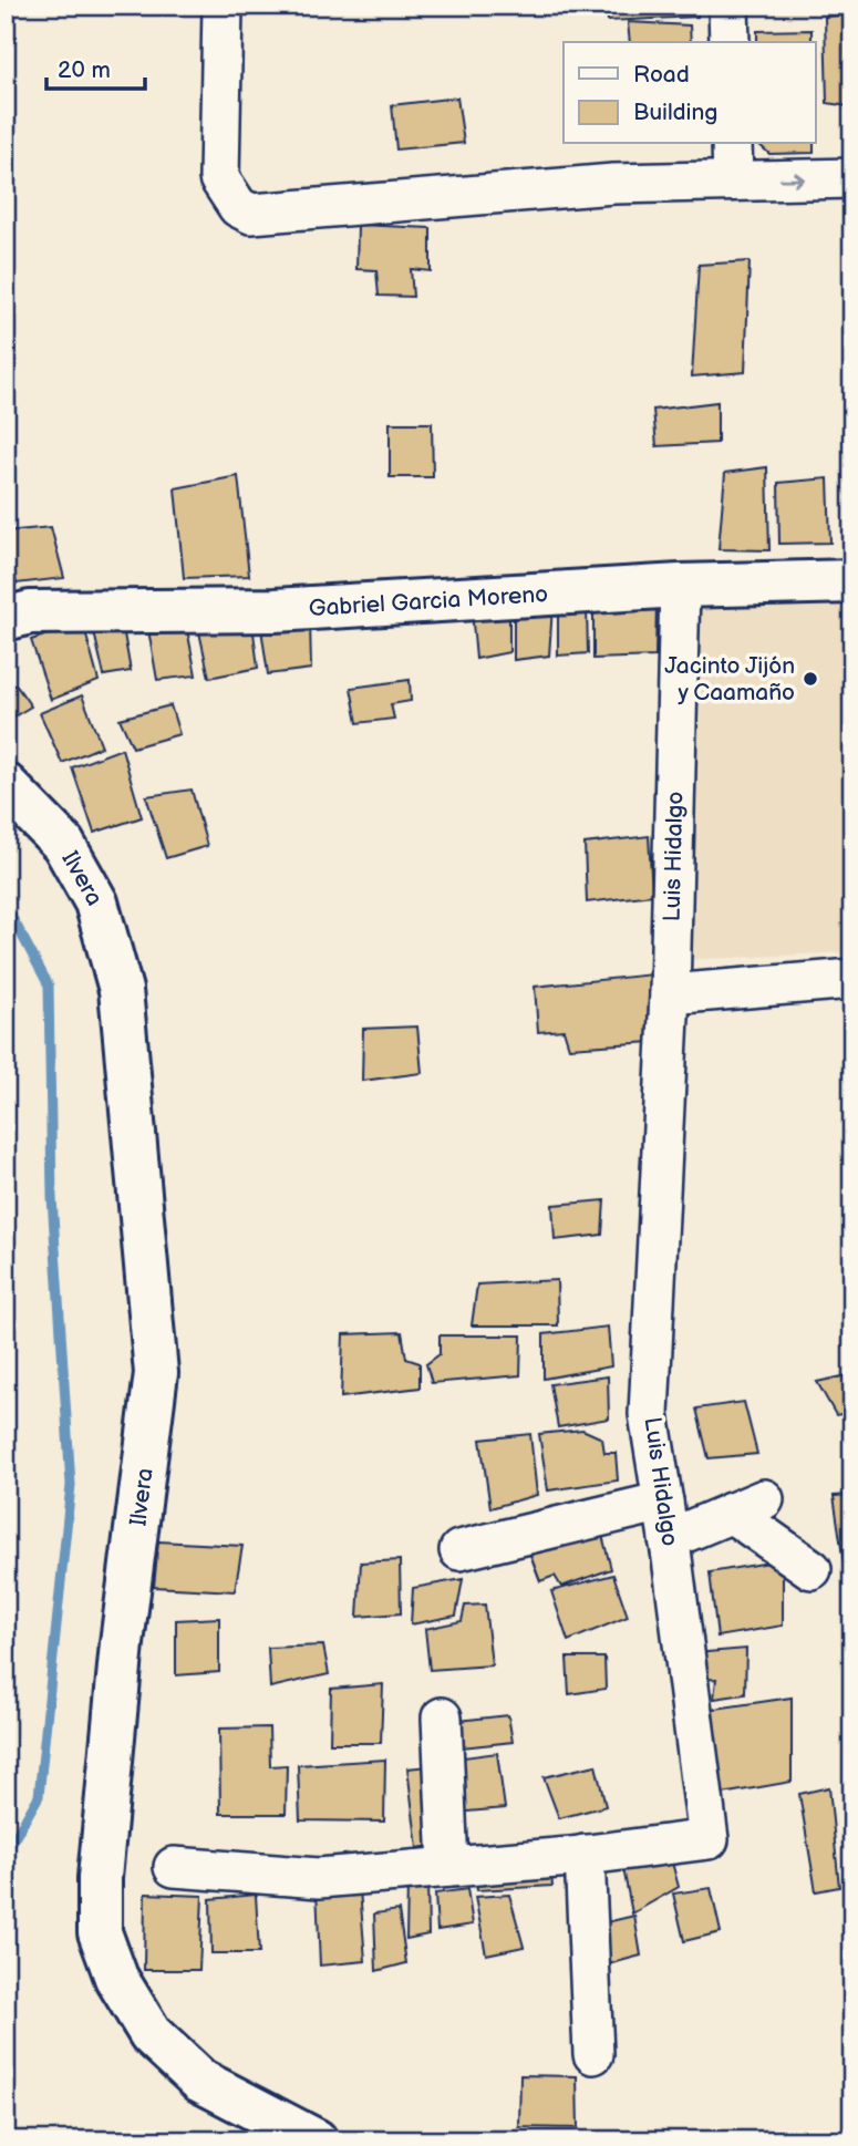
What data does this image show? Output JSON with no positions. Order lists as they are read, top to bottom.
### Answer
{
  "streets": {
    "street": ["Gabriel Garcia Moreno", "Luis Hidalgo", "Ilvera"]
  },
  "crossings": [
    ["Gabriel Garcia Moreno", "Luis Hidalgo"]
  ],
  "places": ["Jacinto Jijón y Caamaño"],
  "legend": ["Road", "Building"],
  "scale_bar": "20 m"
}
